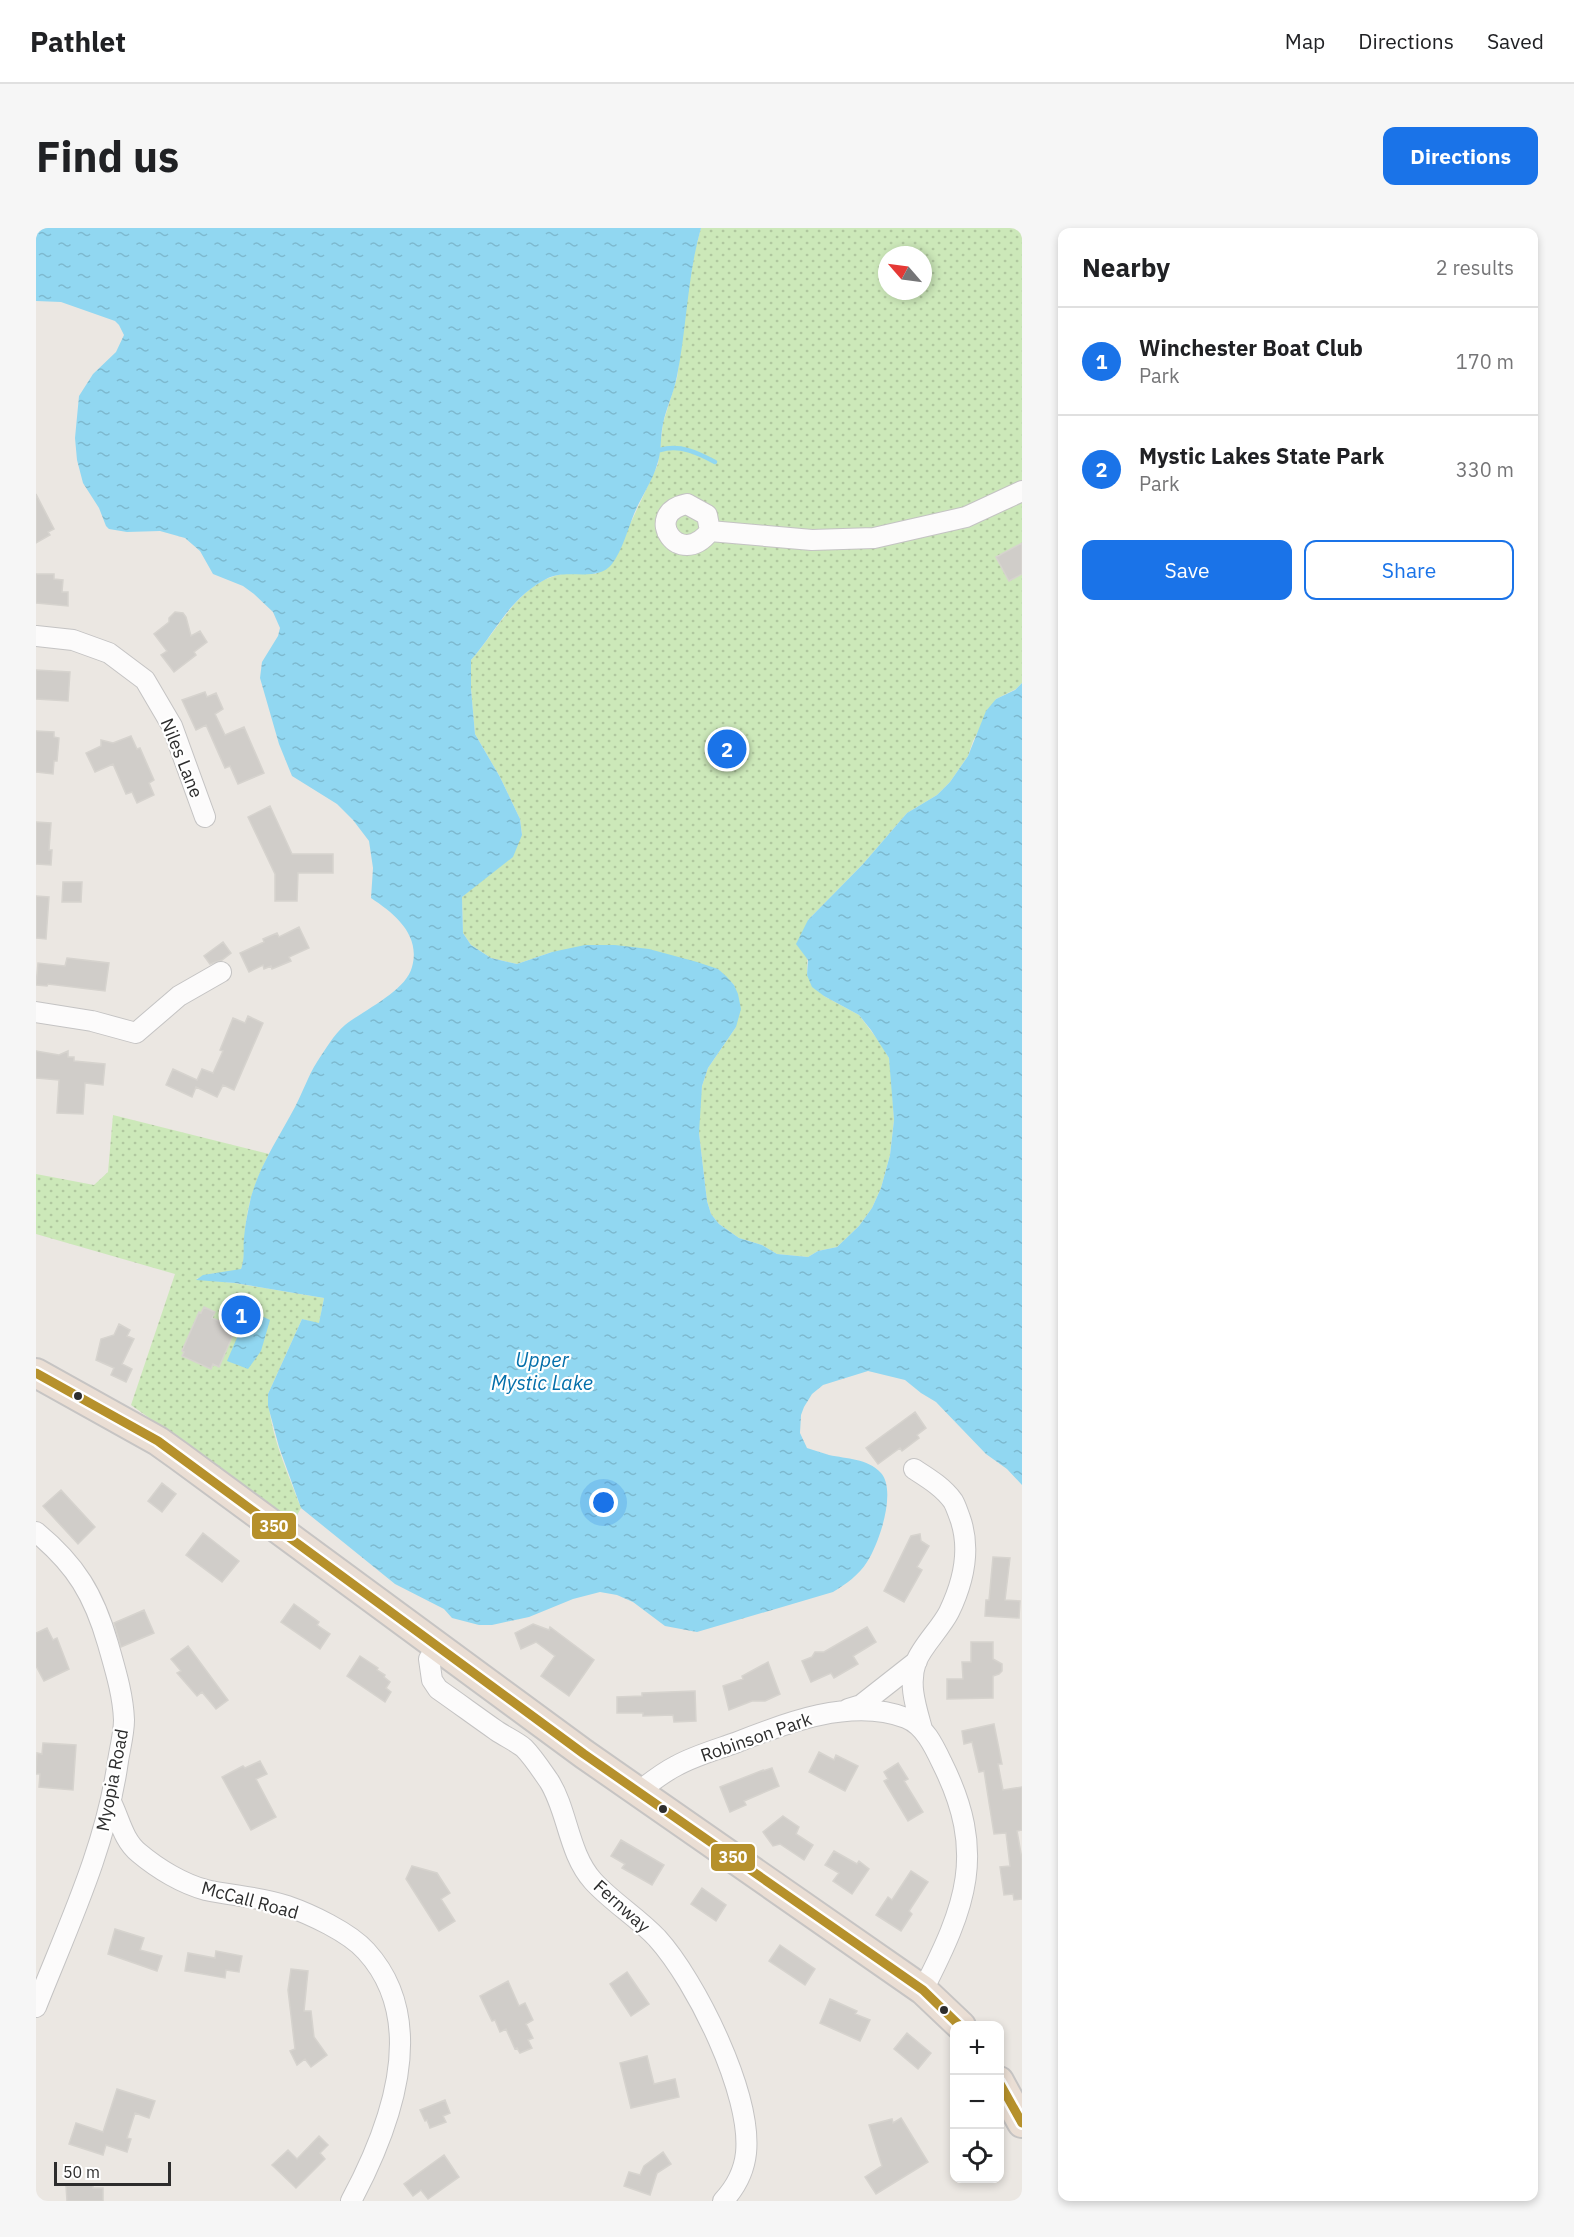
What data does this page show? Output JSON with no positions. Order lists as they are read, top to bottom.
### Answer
{
  "streets": {
    "street": [
      "Niles Lane",
      "Robinson Park",
      "Myopia Road",
      "McCall Road",
      "Fernway"
    ]
  },
  "crossings": [
    ["Myopia Road", "McCall Road"]
  ],
  "water": ["Upper Mystic Lake"],
  "lines": ["transit line 350"],
  "scale_bar": "50 m",
  "north": "top left",
  "page": {
    "header": "Pathlet",
    "nav": ["Map", "Directions", "Saved"],
    "buttons": [
      "Directions",
      ["Save", "Share"]
    ],
    "title": "Find us",
    "heading": ["Nearby", "2 results"],
    "list": [
      {
        "mark": "1",
        "name": "Winchester Boat Club",
        "note": "Park",
        "value": "170 m"
      },
      {
        "mark": "2",
        "name": "Mystic Lakes State Park",
        "note": "Park",
        "value": "330 m"
      }
    ],
    "pins": ["2", "1"],
    "map_buttons": ["+", "−"],
    "scale": "50 m"
  }
}
